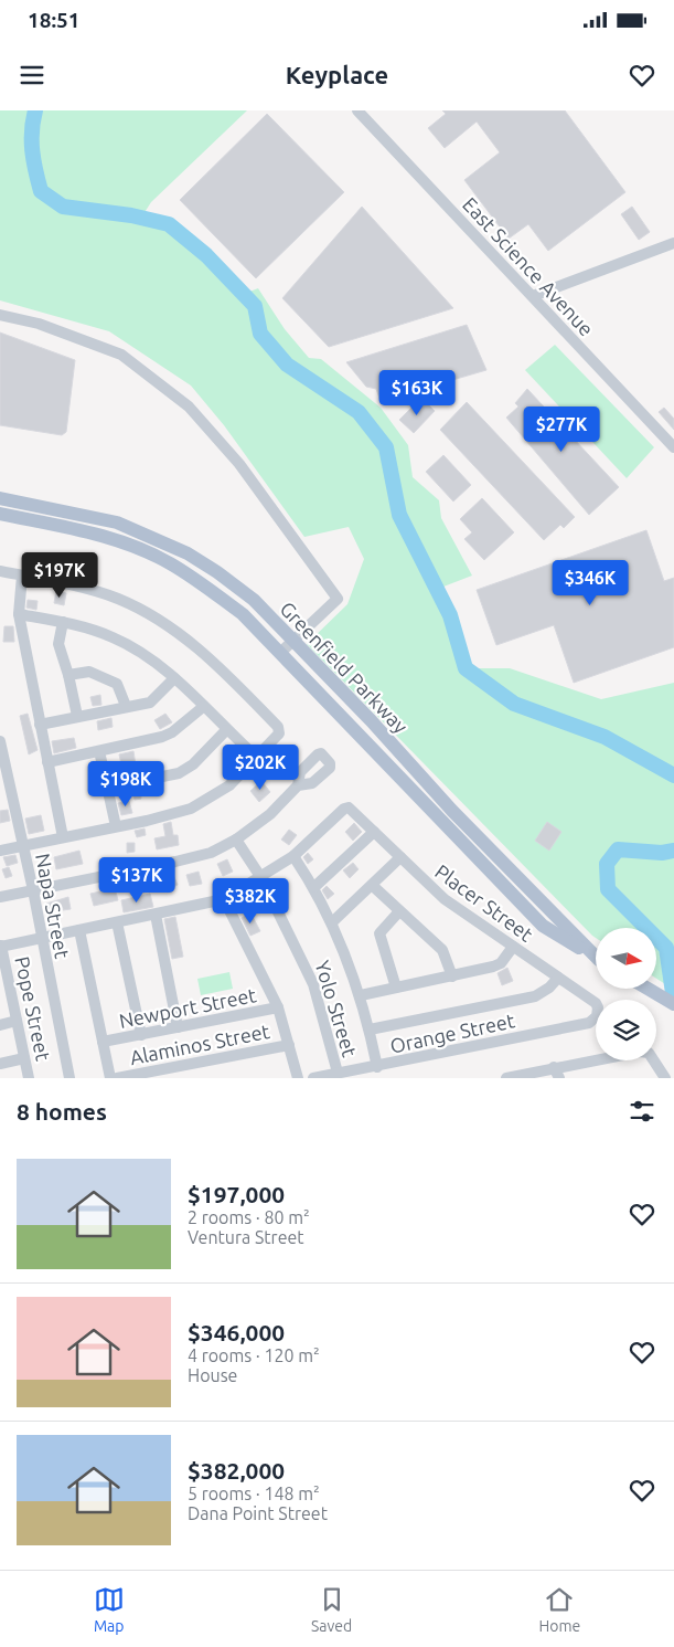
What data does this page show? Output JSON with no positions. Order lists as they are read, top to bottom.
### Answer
{
  "streets": {
    "main road": ["Greenfield Parkway"],
    "street": [
      "East Science Avenue",
      "Placer Street",
      "Napa Street",
      "Newport Street",
      "Pope Street",
      "Yolo Street",
      "Orange Street",
      "Alaminos Street"
    ]
  },
  "crossings": [
    ["Yolo Street", "Orange Street"]
  ],
  "north": "right",
  "page": {
    "status": "18:51",
    "header": "Keyplace",
    "price": [
      "$163K",
      "$277K",
      "$197K",
      "$346K",
      "$202K",
      "$198K",
      "$137K",
      "$382K"
    ],
    "heading": "8 homes",
    "list": [
      {
        "name": "$197,000",
        "note": "2 rooms · 80 m² · Ventura Street"
      },
      {
        "name": "$346,000",
        "note": "4 rooms · 120 m² · House"
      },
      {
        "name": "$382,000",
        "note": "5 rooms · 148 m² · Dana Point Street"
      }
    ],
    "tabs": ["Map", "Saved", "Home"]
  }
}
